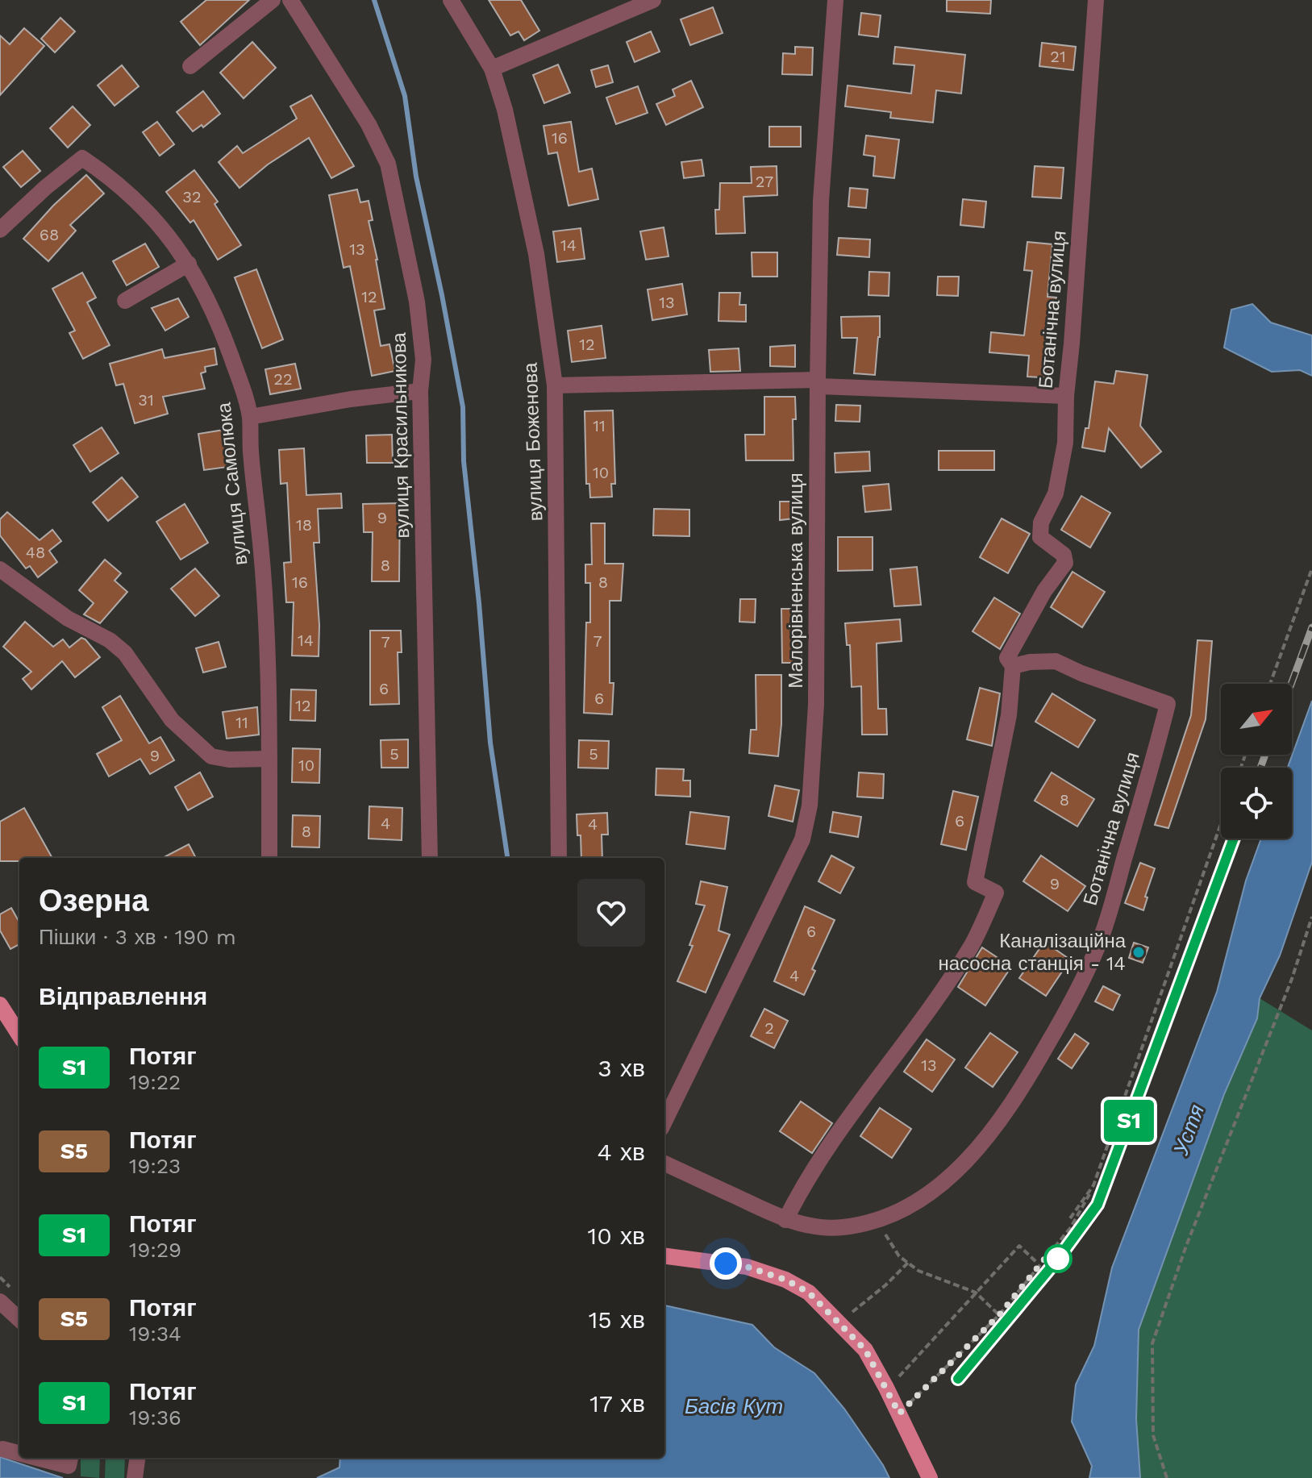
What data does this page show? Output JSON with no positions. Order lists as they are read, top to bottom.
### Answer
{
  "streets": {
    "street": [
      "Ботанічна вулиця",
      "вулиця Красильникова",
      "вулиця Боженова",
      "вулиця Самолюка",
      "Малорівненська вулиця"
    ]
  },
  "water": ["Устя", "Басів Кут"],
  "places": ["Каналізаційна насосна станція - 14"],
  "house_numbers": [
    "21",
    "16",
    "27",
    "32",
    "68",
    "14",
    "13",
    "12",
    "13",
    "12",
    "22",
    "31",
    "11",
    "10",
    "9",
    "18",
    "48",
    "8",
    "16",
    "8",
    "14",
    "7",
    "7",
    "6",
    "6",
    "12",
    "11",
    "5",
    "5",
    "9",
    "10",
    "8",
    "6",
    "4",
    "4",
    "8",
    "9",
    "6",
    "4",
    "2",
    "13"
  ],
  "north": "top right",
  "page": {
    "on_map": "S1",
    "heading": [
      ["Озерна", "Пішки · 3 хв · 190 m"],
      "Відправлення"
    ],
    "list": [
      {
        "mark": "S1",
        "name": "Потяг",
        "note": "19:22",
        "value": "3 хв"
      },
      {
        "mark": "S5",
        "name": "Потяг",
        "note": "19:23",
        "value": "4 хв"
      },
      {
        "mark": "S1",
        "name": "Потяг",
        "note": "19:29",
        "value": "10 хв"
      },
      {
        "mark": "S5",
        "name": "Потяг",
        "note": "19:34",
        "value": "15 хв"
      },
      {
        "mark": "S1",
        "name": "Потяг",
        "note": "19:36",
        "value": "17 хв"
      }
    ]
  }
}
